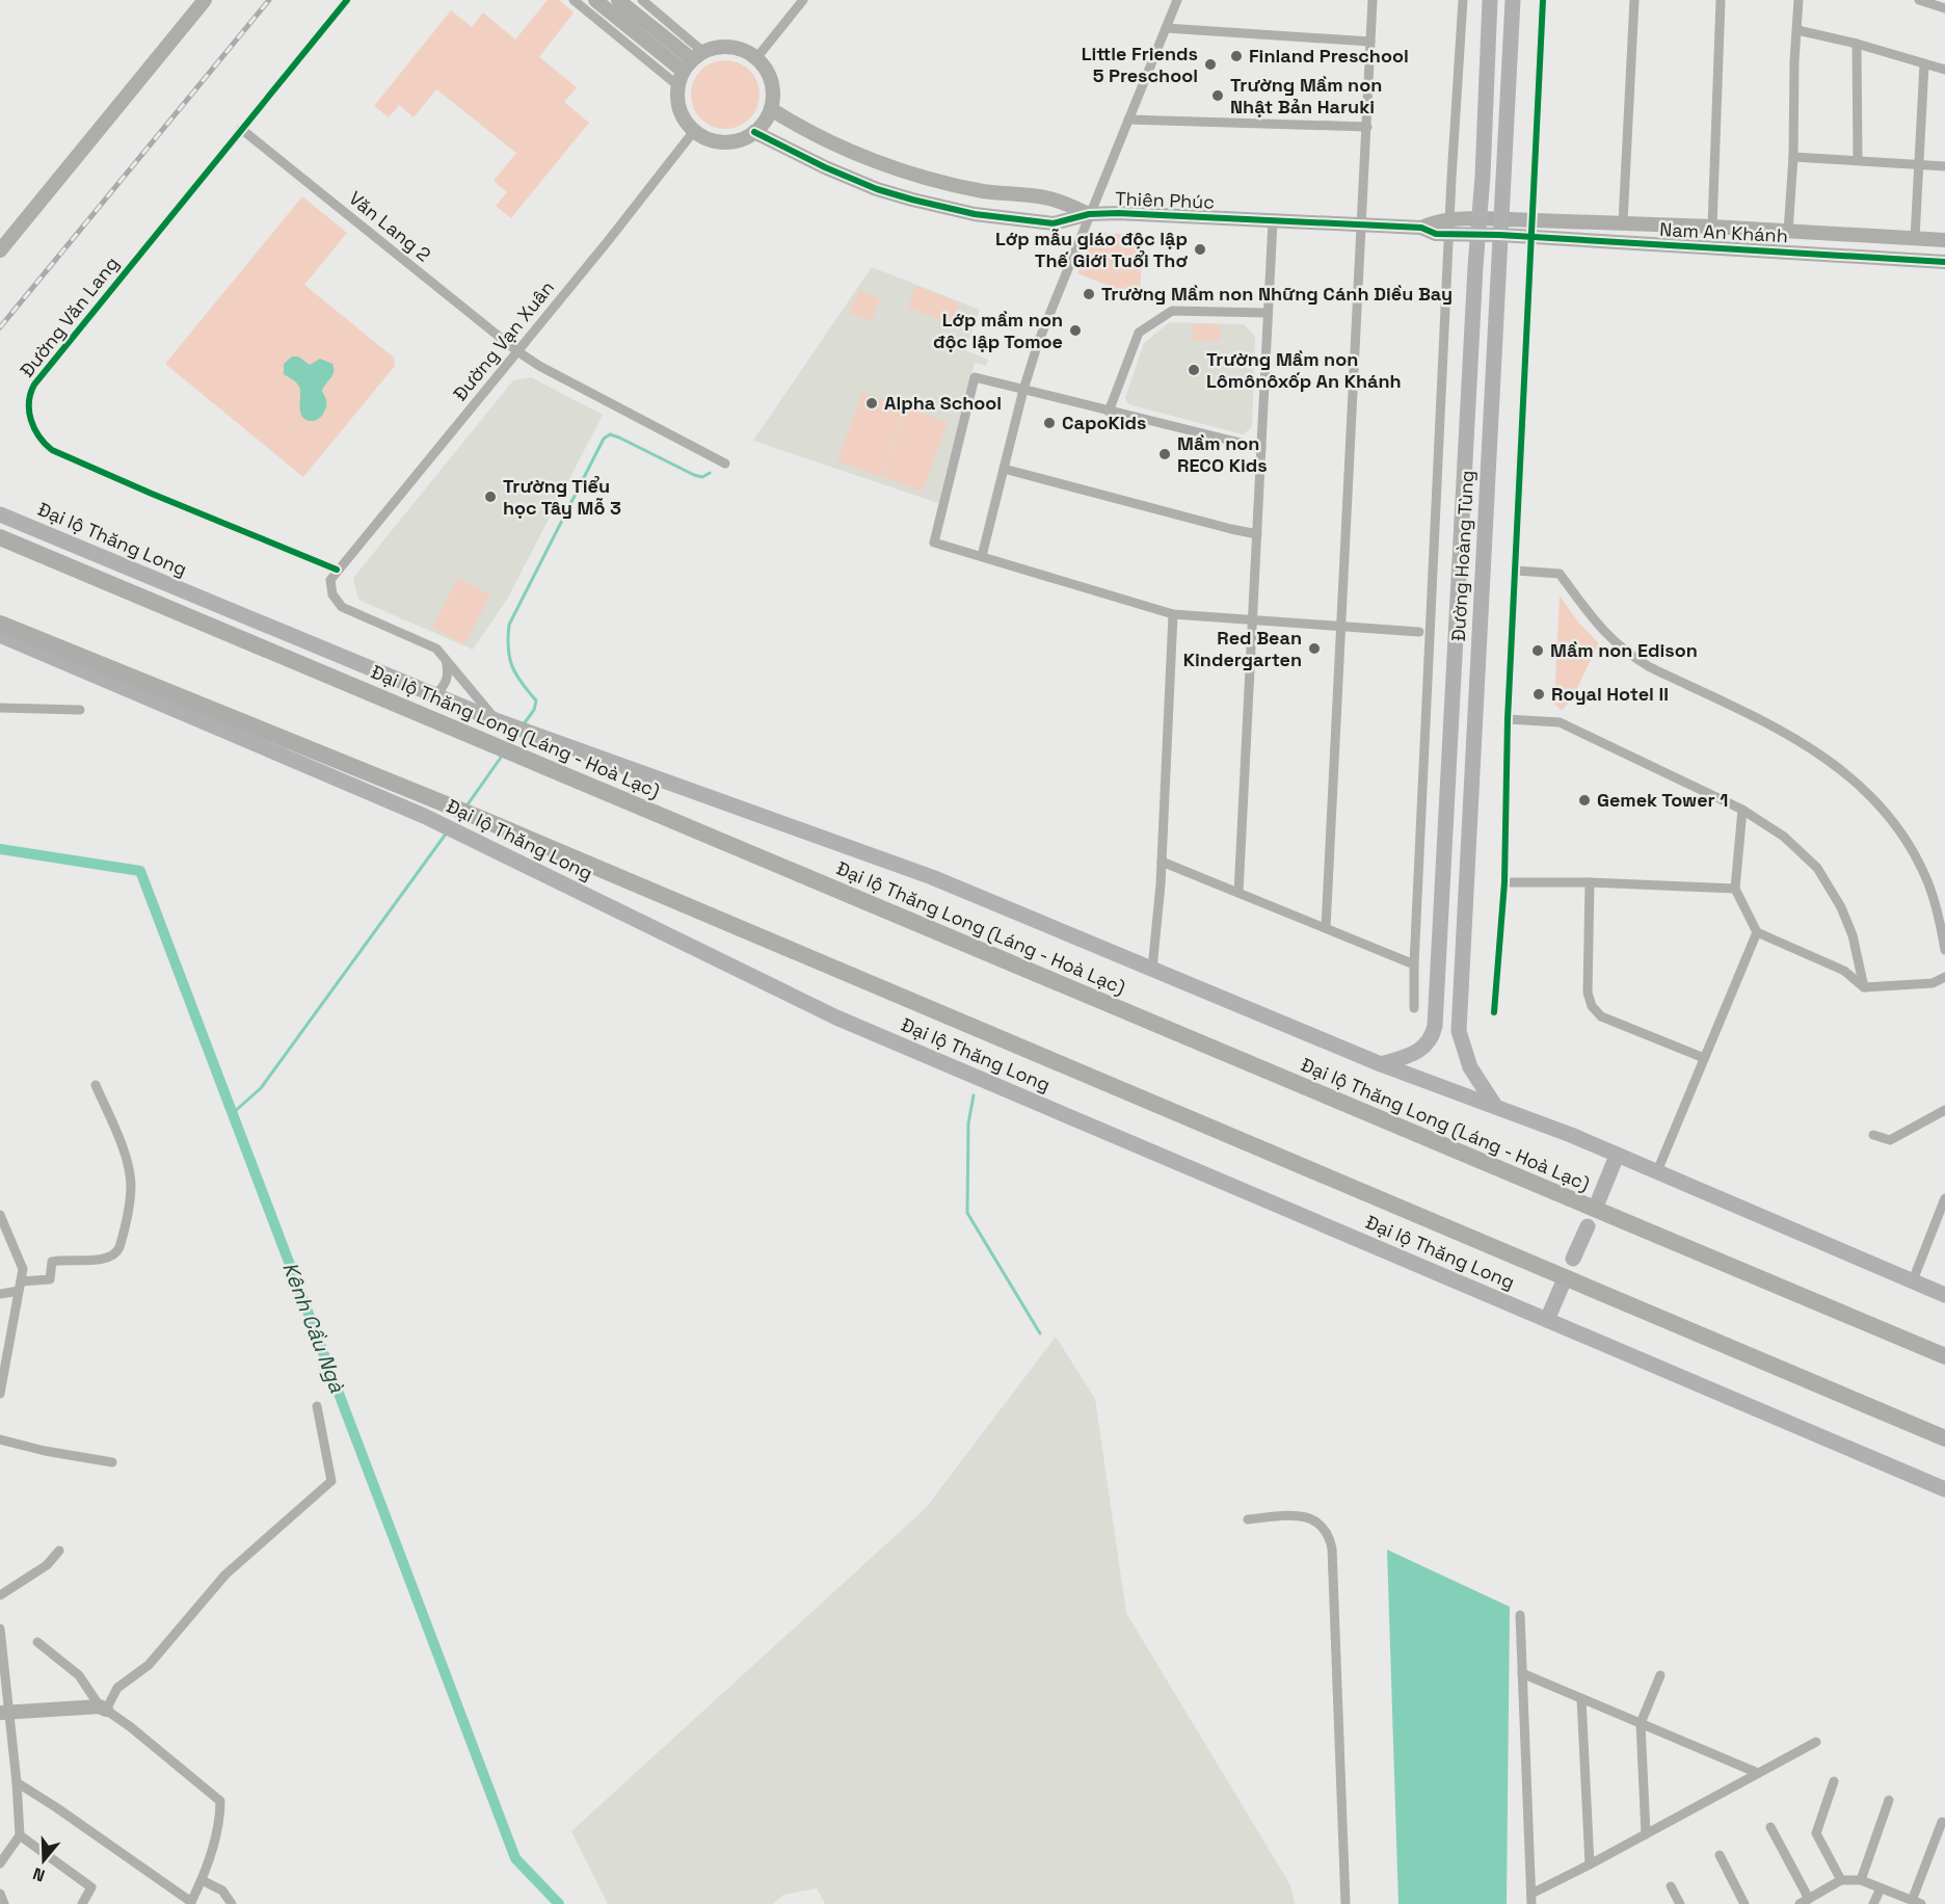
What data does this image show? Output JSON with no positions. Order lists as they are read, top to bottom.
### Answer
{
  "streets": {
    "highway": ["Đại lộ Thăng Long (Láng - Hoà Lạc)"],
    "main road": ["Đại lộ Thăng Long", "Đường Hoàng Tùng"],
    "street": [
      "Thiên Phúc",
      "Văn Lang 2",
      "Nam An Khánh",
      "Đường Văn Lang",
      "Đường Vạn Xuân"
    ]
  },
  "crossings": [
    ["Thiên Phúc", "Nam An Khánh"],
    ["Thiên Phúc", "Đường Vạn Xuân"],
    ["Thiên Phúc", "Đường Hoàng Tùng"],
    ["Văn Lang 2", "Đường Văn Lang"],
    ["Văn Lang 2", "Đường Vạn Xuân"],
    ["Nam An Khánh", "Đường Hoàng Tùng"],
    ["Đường Văn Lang", "Đường Vạn Xuân"],
    ["Đại lộ Thăng Long", "Đường Hoàng Tùng"]
  ],
  "water": ["Kênh Cầu Ngà"],
  "places": [
    "Finland Preschool",
    "Little Friends 5 Preschool",
    "Trường Mầm non Nhật Bản Haruki",
    "Lớp mẫu giáo độc lập Thế Giới Tuổi Thơ",
    "Trường Mầm non Những Cánh Diều Bay",
    "Lớp mầm non độc lập Tomoe",
    "Trường Mầm non Lômônôxốp An Khánh",
    "Alpha School",
    "CapoKids",
    "Mầm non RECO Kids",
    "Trường Tiểu học Tây Mỗ 3",
    "Red Bean Kindergarten",
    "Mầm non Edison",
    "Royal Hotel II",
    "Gemek Tower 1"
  ],
  "north": "bottom"
}
